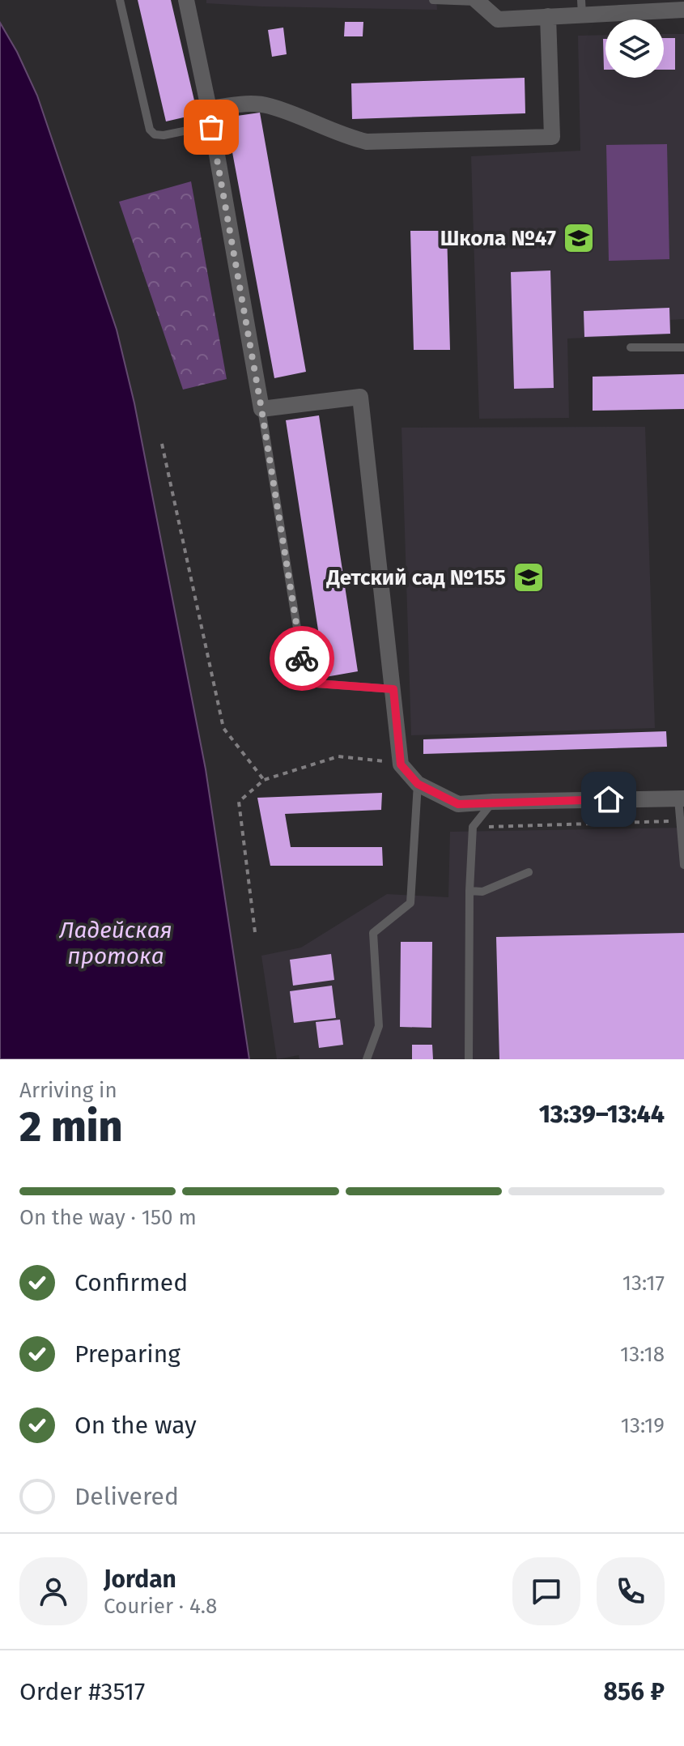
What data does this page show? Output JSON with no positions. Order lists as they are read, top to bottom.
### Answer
{
  "water": ["Ладейская протока"],
  "places": {
    "school or university": ["Школа №47", "Детский сад №155"]
  },
  "page": {
    "heading": ["2 min", "Arriving in", "13:39–13:44"],
    "panel": [
      "Jordan",
      "Courier · 4.8",
      "Order #3517",
      "856 ₽"
    ],
    "bar": "On the way · 150 m",
    "list": [
      ["Confirmed", "13:17"],
      ["Preparing", "13:18"],
      ["On the way", "13:19"],
      "Delivered"
    ]
  }
}
